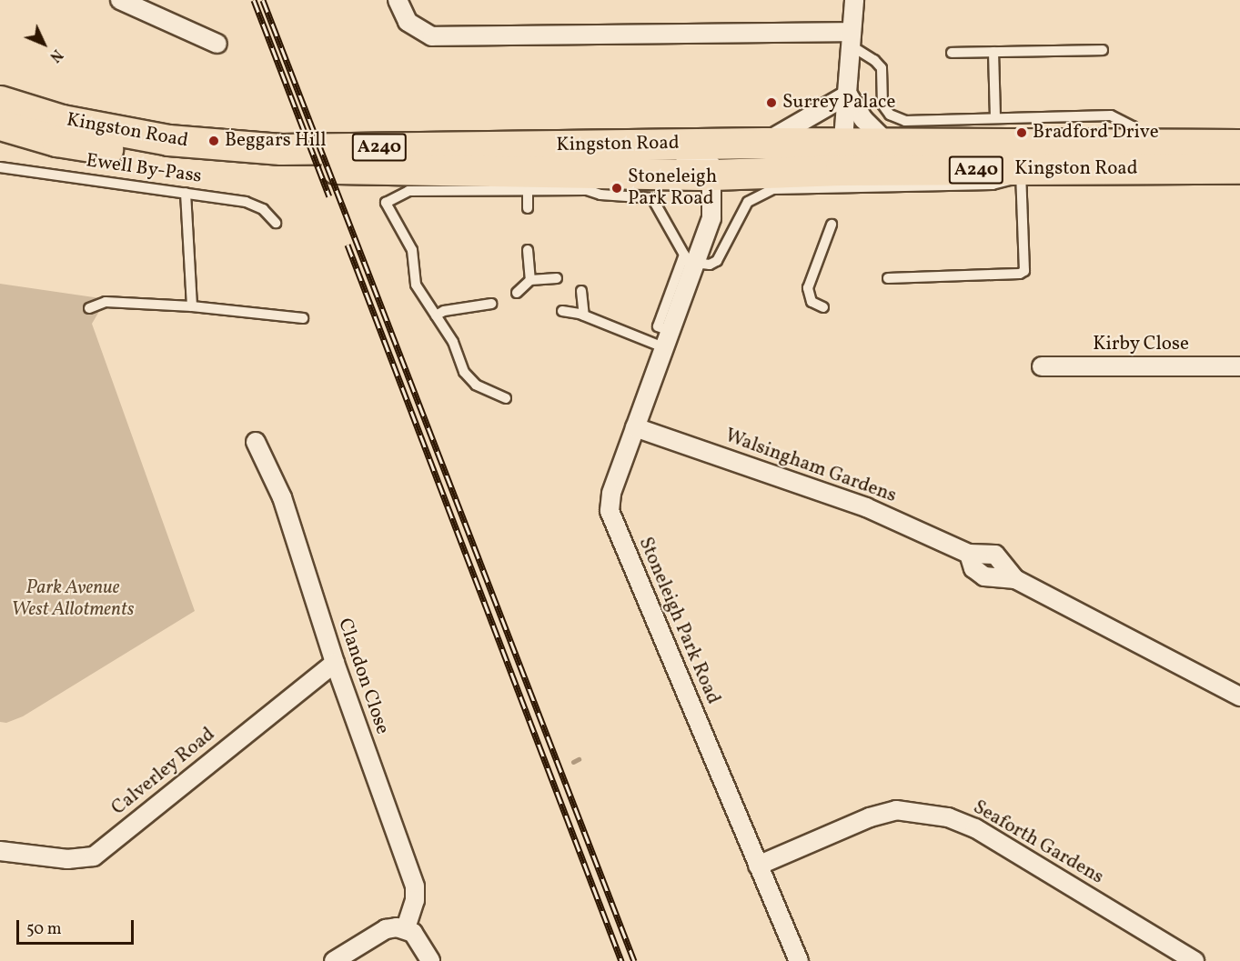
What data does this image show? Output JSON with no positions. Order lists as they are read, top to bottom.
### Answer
{
  "streets": {
    "highway": ["Kingston Road", "A240"],
    "street": [
      "Kirby Close",
      "Walsingham Gardens",
      "Stoneleigh Park Road",
      "Clandon Close",
      "Calverley Road",
      "Seaforth Gardens"
    ],
    "lane": ["Ewell By-Pass"]
  },
  "crossings": [
    ["Kingston Road", "Stoneleigh Park Road"],
    ["Walsingham Gardens", "Stoneleigh Park Road"],
    ["Stoneleigh Park Road", "Seaforth Gardens"],
    ["Clandon Close", "Calverley Road"]
  ],
  "parks": ["Park Avenue West Allotments"],
  "places": [
    "Surrey Palace",
    "Bradford Drive",
    "Beggars Hill",
    "Stoneleigh Park Road"
  ],
  "scale_bar": "50 m",
  "north": "bottom right"
}
